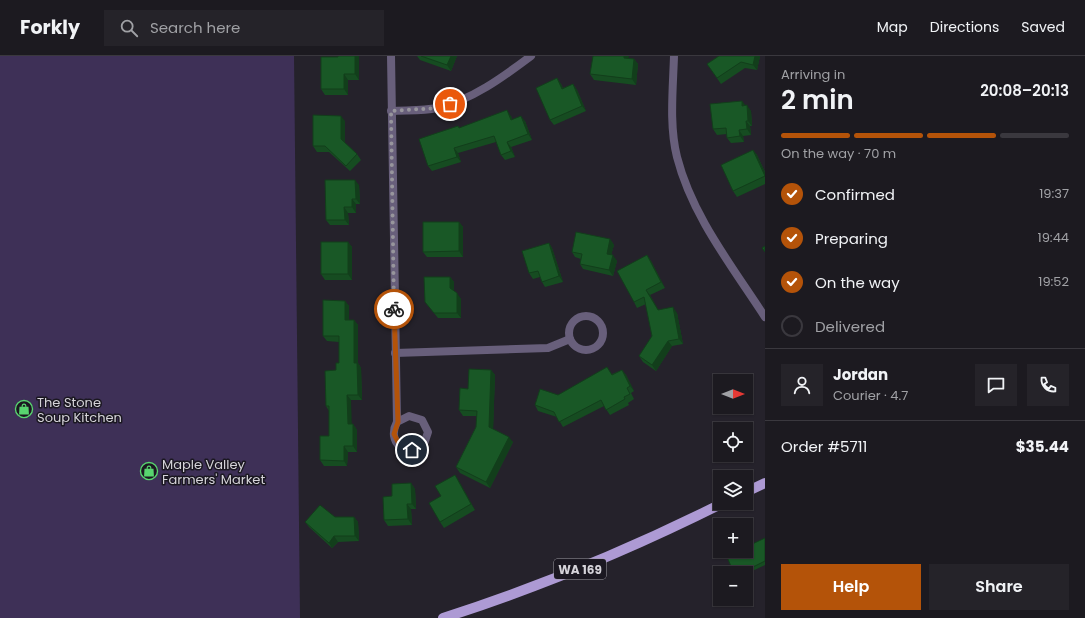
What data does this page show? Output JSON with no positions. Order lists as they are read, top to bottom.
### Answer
{
  "streets": {
    "main road": ["WA 169"]
  },
  "places": {
    "shop": ["The Stone Soup Kitchen", "Maple Valley Farmers' Market"]
  },
  "north": "right",
  "page": {
    "header": "Forkly",
    "search": "Search here",
    "nav": ["Map", "Directions", "Saved"],
    "heading": ["2 min", "Arriving in", "20:08–20:13"],
    "panel": [
      "Jordan",
      "Courier · 4.7",
      "Order #5711",
      "$35.44"
    ],
    "bar": "On the way · 70 m",
    "list": [
      ["Confirmed", "19:37"],
      ["Preparing", "19:44"],
      ["On the way", "19:52"],
      "Delivered"
    ],
    "map_buttons": ["+", "−"],
    "buttons": ["Help", "Share"]
  }
}
